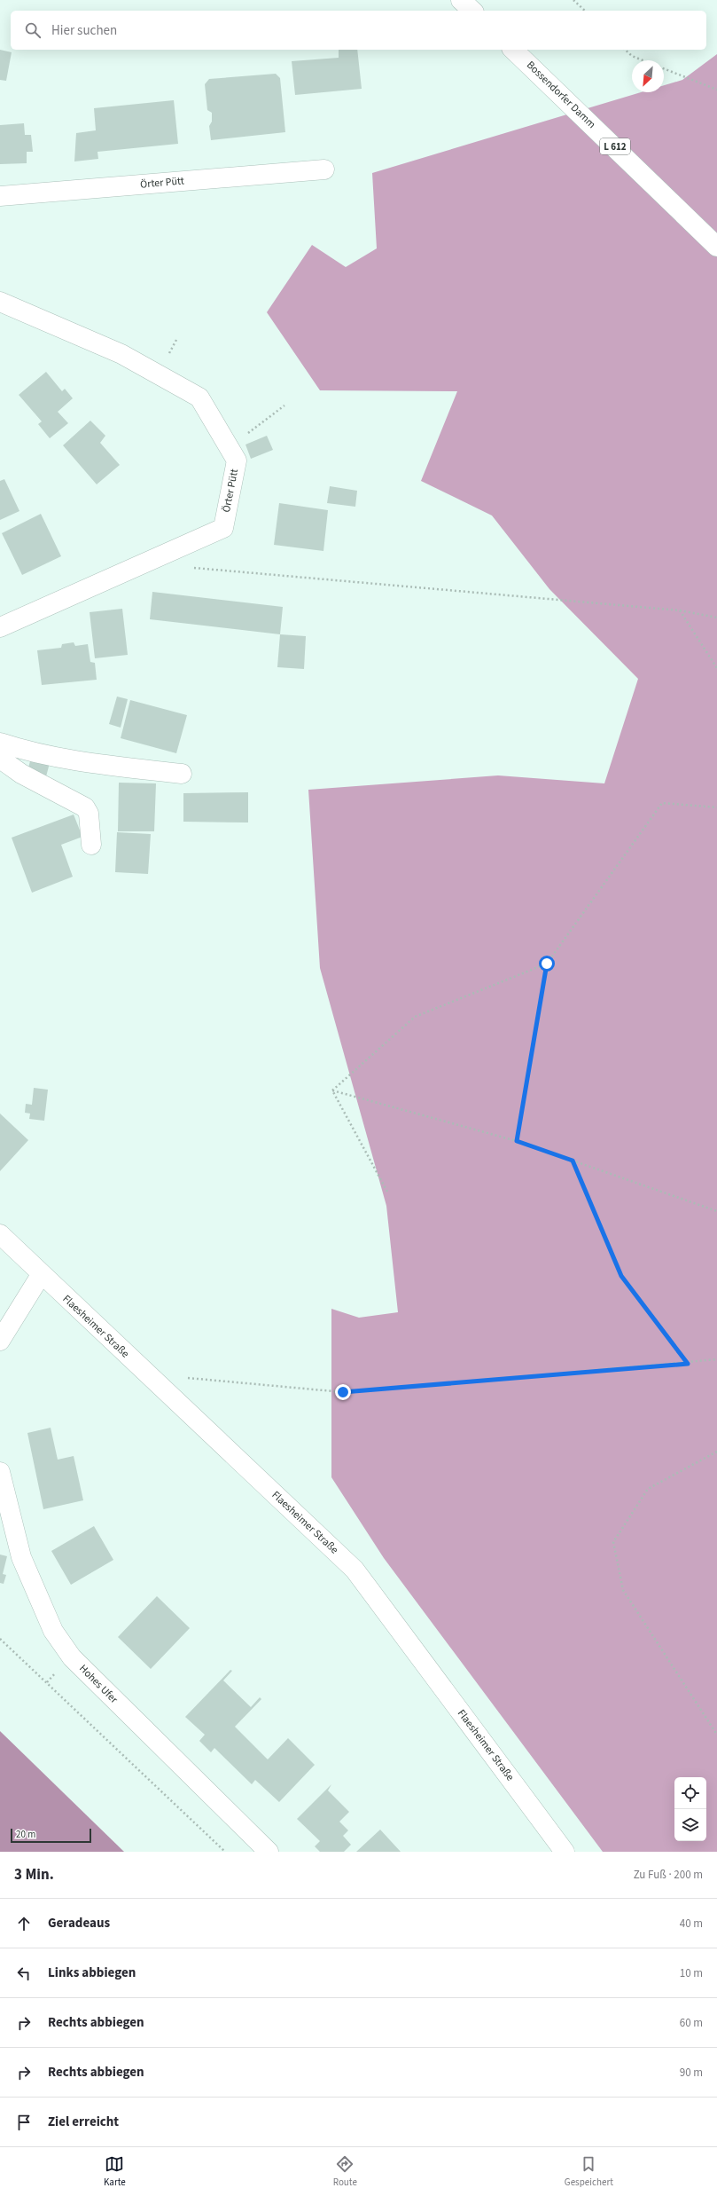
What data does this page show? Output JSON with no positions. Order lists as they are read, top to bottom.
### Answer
{
  "streets": {
    "main road": [
      "Bossendorfer Damm",
      "L 612",
      "Örter Pütt",
      "Flaesheimer Straße",
      "Hohes Ufer"
    ]
  },
  "scale_bar": "20 m",
  "north": "bottom left",
  "page": {
    "search": "Hier suchen",
    "scale": "20 m",
    "heading": ["3 Min.", "Zu Fuß · 200 m"],
    "list": [
      ["Geradeaus", "40 m"],
      ["Links abbiegen", "10 m"],
      ["Rechts abbiegen", "60 m"],
      ["Rechts abbiegen", "90 m"],
      "Ziel erreicht"
    ],
    "nav": ["Karte", "Route", "Gespeichert"]
  }
}
